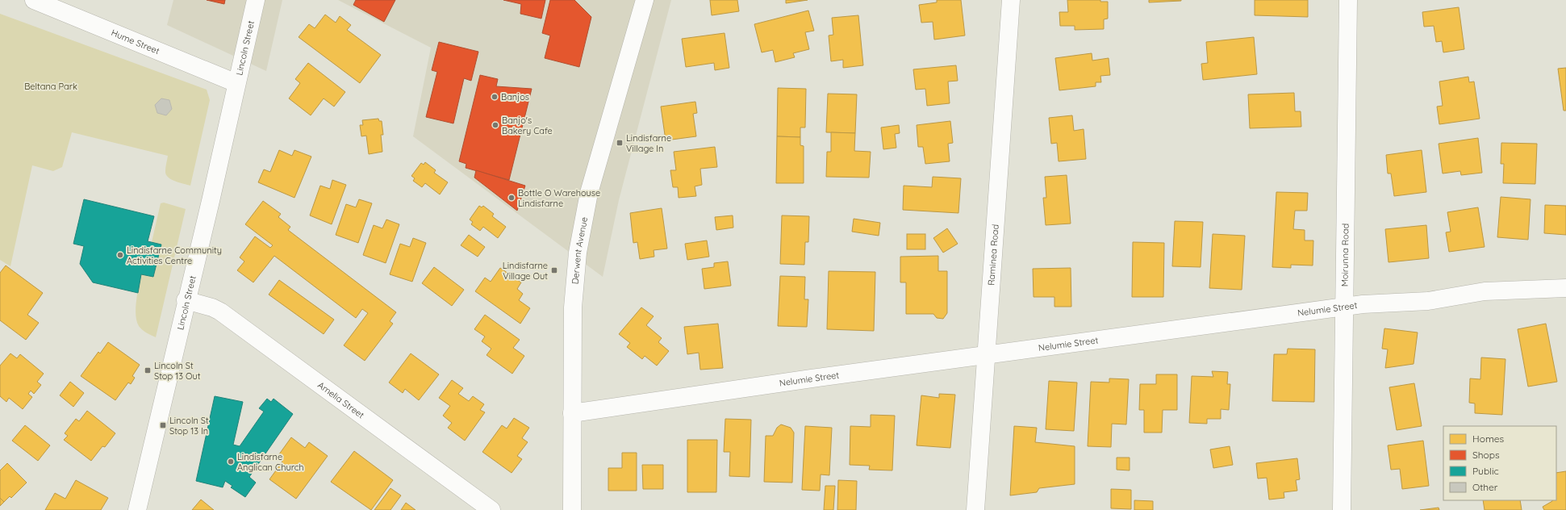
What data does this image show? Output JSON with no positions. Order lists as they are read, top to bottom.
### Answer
{
  "streets": {
    "street": [
      "Hume Street",
      "Lincoln Street",
      "Derwent Avenue",
      "Raminea Road",
      "Moirunna Road",
      "Nelumie Street",
      "Amelia Street"
    ]
  },
  "crossings": [
    ["Hume Street", "Lincoln Street"],
    ["Lincoln Street", "Amelia Street"],
    ["Derwent Avenue", "Nelumie Street"],
    ["Raminea Road", "Nelumie Street"],
    ["Moirunna Road", "Nelumie Street"]
  ],
  "parks": ["Beltana Park"],
  "places": {
    "other": [
      "Banjos",
      "Banjo's Bakery Cafe",
      "Bottle O Warehouse Lindisfarne",
      "Lindisfarne Community Activities Centre",
      "Lindisfarne Anglican Church"
    ],
    "transit": [
      "Lindisfarne Village In",
      "Lindisfarne Village Out",
      "Lincoln St Stop 13 Out",
      "Lincoln St Stop 13 In"
    ]
  },
  "legend": [
    "Homes",
    "Shops",
    "Public",
    "Other"
  ]
}
